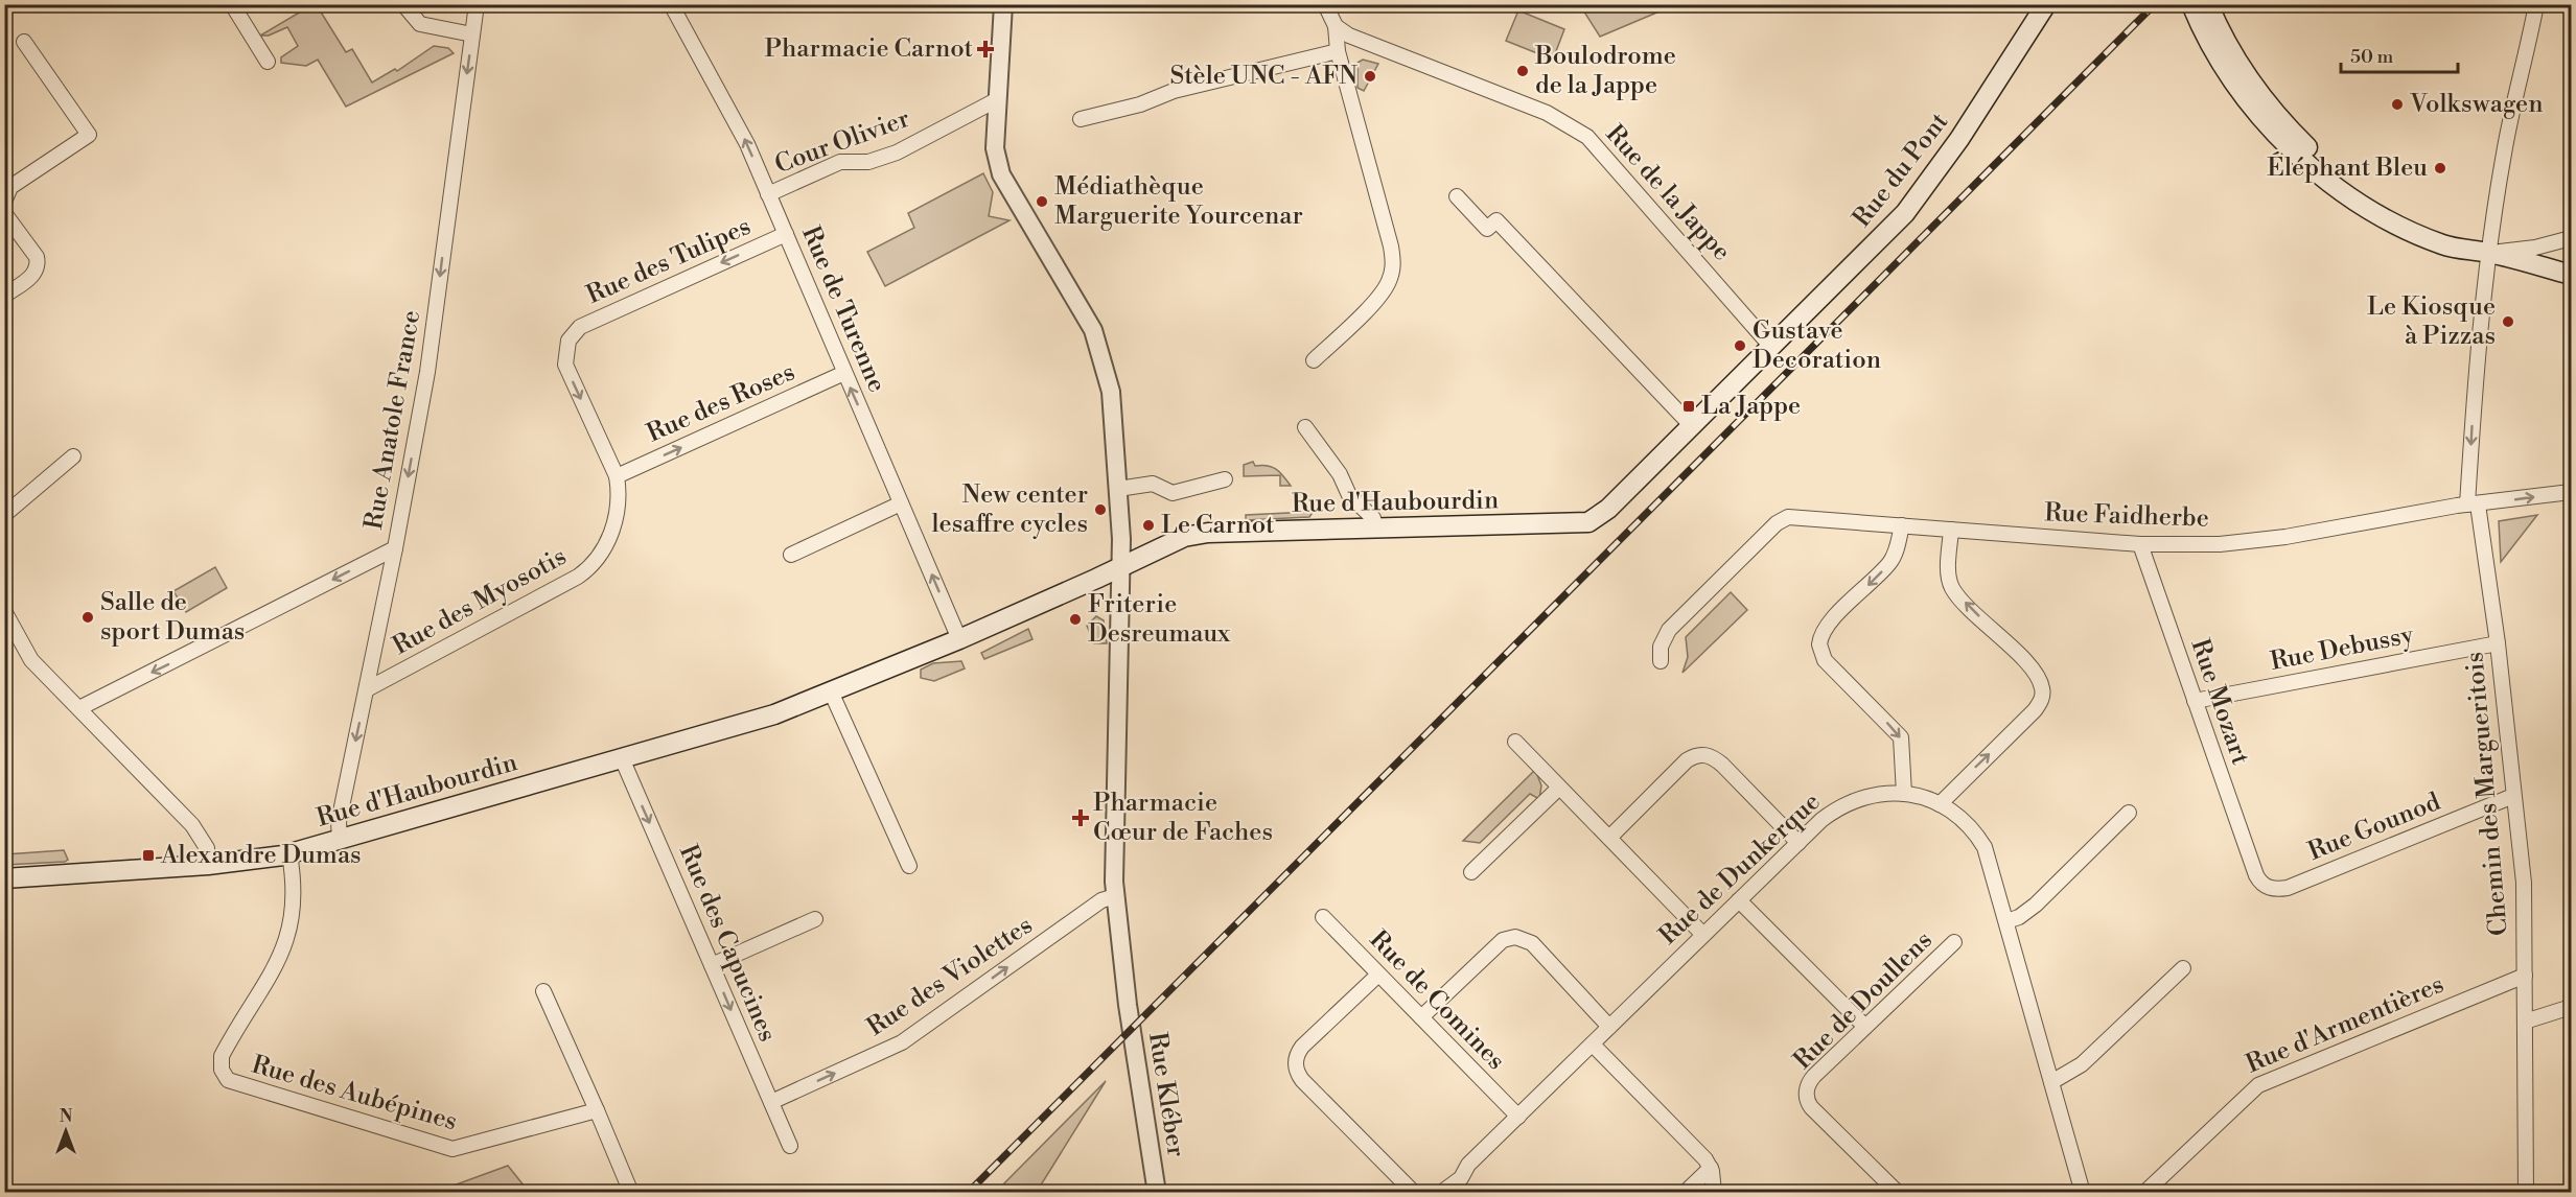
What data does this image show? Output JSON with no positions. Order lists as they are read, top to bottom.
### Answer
{
  "streets": {
    "main road": ["Rue du Pont", "Rue d'Haubourdin"],
    "street": [
      "Cour Olivier",
      "Rue de la Jappe",
      "Rue des Tulipes",
      "Rue de Turenne",
      "Rue des Roses",
      "Rue Anatole France",
      "Rue Faidherbe",
      "Rue des Myosotis",
      "Rue Debussy",
      "Rue Mozart",
      "Chemin des Margueritois",
      "Rue Gounod",
      "Rue de Dunkerque",
      "Rue des Capucines",
      "Rue des Violettes",
      "Rue de Comines",
      "Rue de Doullens",
      "Rue d'Armentières",
      "Rue des Aubépines",
      "Rue Kléber"
    ]
  },
  "crossings": [
    ["Cour Olivier", "Rue de Turenne"],
    ["Cour Olivier", "Rue Kléber"],
    ["Rue du Pont", "Rue de la Jappe"],
    ["Rue du Pont", "Rue d'Haubourdin"],
    ["Rue de la Jappe", "Rue d'Haubourdin"],
    ["Rue des Tulipes", "Rue de Turenne"],
    ["Rue des Tulipes", "Rue des Myosotis"],
    ["Rue de Turenne", "Rue des Roses"],
    ["Rue de Turenne", "Rue d'Haubourdin"],
    ["Rue des Roses", "Rue des Myosotis"],
    ["Rue Anatole France", "Rue d'Haubourdin"],
    ["Rue Anatole France", "Rue des Myosotis"],
    ["Rue d'Haubourdin", "Rue des Capucines"],
    ["Rue d'Haubourdin", "Rue des Aubépines"],
    ["Rue d'Haubourdin", "Rue Kléber"],
    ["Rue Faidherbe", "Rue Mozart"],
    ["Rue Faidherbe", "Chemin des Margueritois"],
    ["Rue Debussy", "Rue Mozart"],
    ["Rue Debussy", "Chemin des Margueritois"],
    ["Rue Mozart", "Rue Gounod"],
    ["Chemin des Margueritois", "Rue Gounod"],
    ["Chemin des Margueritois", "Rue d'Armentières"],
    ["Rue de Dunkerque", "Rue de Comines"],
    ["Rue des Capucines", "Rue des Violettes"],
    ["Rue des Violettes", "Rue Kléber"]
  ],
  "one_way": [
    "Rue des Tulipes",
    "Rue de Turenne",
    "Rue des Roses",
    "Rue Anatole France",
    "Rue des Capucines",
    "Rue des Violettes"
  ],
  "places": {
    "health": ["Pharmacie Carnot", "Pharmacie Cœur de Faches"],
    "other": [
      "Boulodrome de la Jappe",
      "Stèle UNC - AFN",
      "Volkswagen",
      "Éléphant Bleu",
      "Médiathèque Marguerite Yourcenar",
      "Le Kiosque à Pizzas",
      "Gustave Decoration",
      "New center lesaffre cycles",
      "Le Carnot",
      "Salle de sport Dumas",
      "Friterie Desreumaux"
    ],
    "transit": ["La Jappe", "Alexandre Dumas"]
  },
  "scale_bar": "50 m",
  "north": "top"
}
